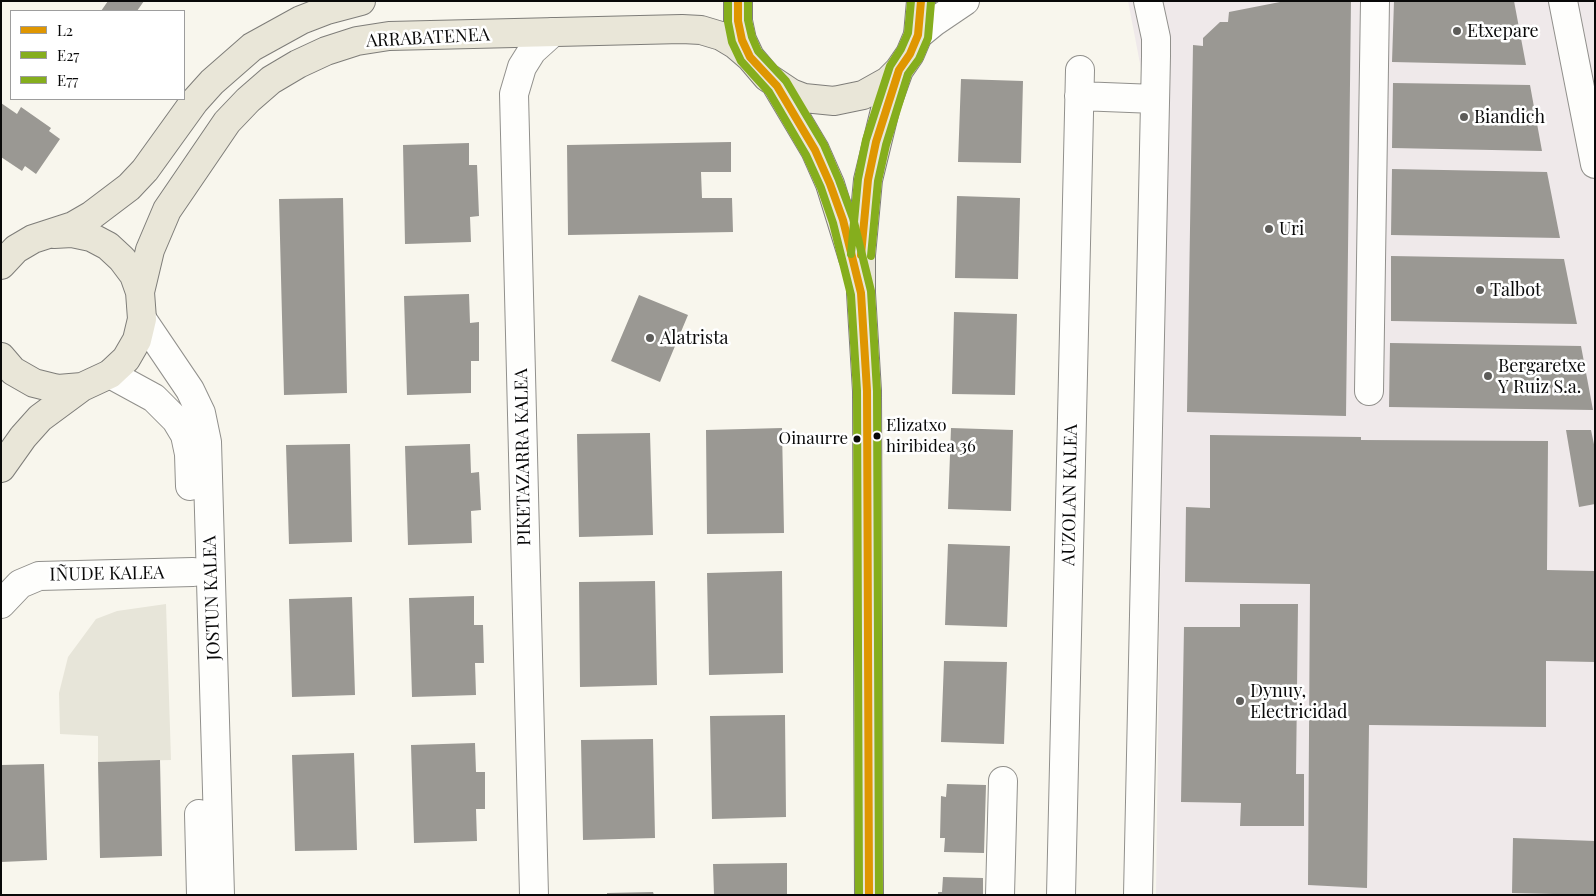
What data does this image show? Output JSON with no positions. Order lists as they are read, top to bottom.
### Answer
{
  "streets": {
    "main road": ["ARRABATENEA"],
    "street": [
      "PIKETAZARRA KALEA",
      "AUZOLAN KALEA",
      "IÑUDE KALEA",
      "JOSTUN KALEA"
    ]
  },
  "crossings": [
    ["ARRABATENEA", "PIKETAZARRA KALEA"],
    ["ARRABATENEA", "JOSTUN KALEA"],
    ["IÑUDE KALEA", "JOSTUN KALEA"]
  ],
  "places": [
    "Etxepare",
    "Biandich",
    "Uri",
    "Talbot",
    "Alatrista",
    "Bergaretxe Y Ruiz S.a.",
    "Elizatxo hiribidea 36",
    "Oinaurre",
    "Dynuy, Electricidad"
  ],
  "lines": ["transit line L2", "transit line E27", "transit line E77"],
  "legend": ["L2", "E27", "E77"]
}
